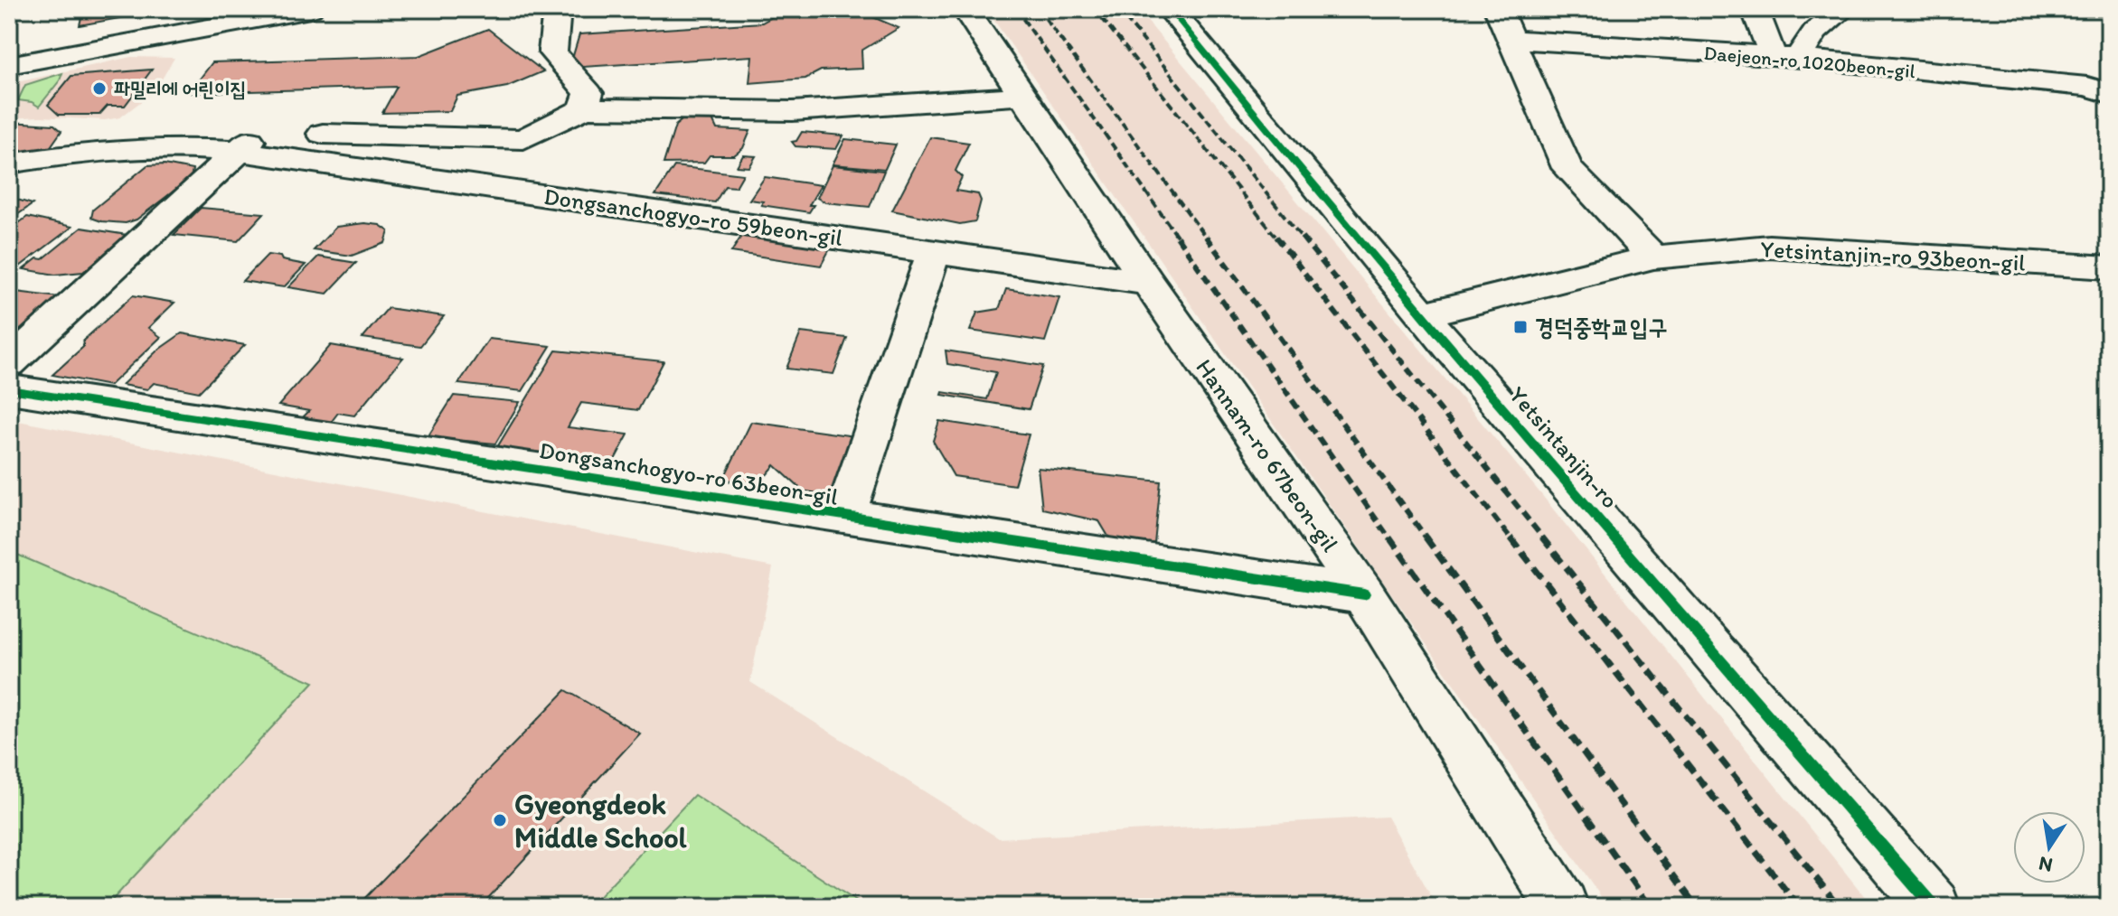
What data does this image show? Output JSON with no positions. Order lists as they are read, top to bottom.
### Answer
{
  "streets": {
    "street": [
      "Daejeon-ro 1020beon-gil",
      "Dongsanchogyo-ro 59beon-gil",
      "Yetsintanjin-ro 93beon-gil",
      "Yetsintanjin-ro",
      "Hannam-ro 67beon-gil",
      "Dongsanchogyo-ro 63beon-gil"
    ]
  },
  "crossings": [
    ["Dongsanchogyo-ro 59beon-gil", "Hannam-ro 67beon-gil"],
    ["Yetsintanjin-ro 93beon-gil", "Yetsintanjin-ro"],
    ["Hannam-ro 67beon-gil", "Dongsanchogyo-ro 63beon-gil"]
  ],
  "places": {
    "other": ["파밀리에 어린이집", "Gyeongdeok Middle School"],
    "transit": ["경덕중학교입구"]
  },
  "north": "bottom"
}
